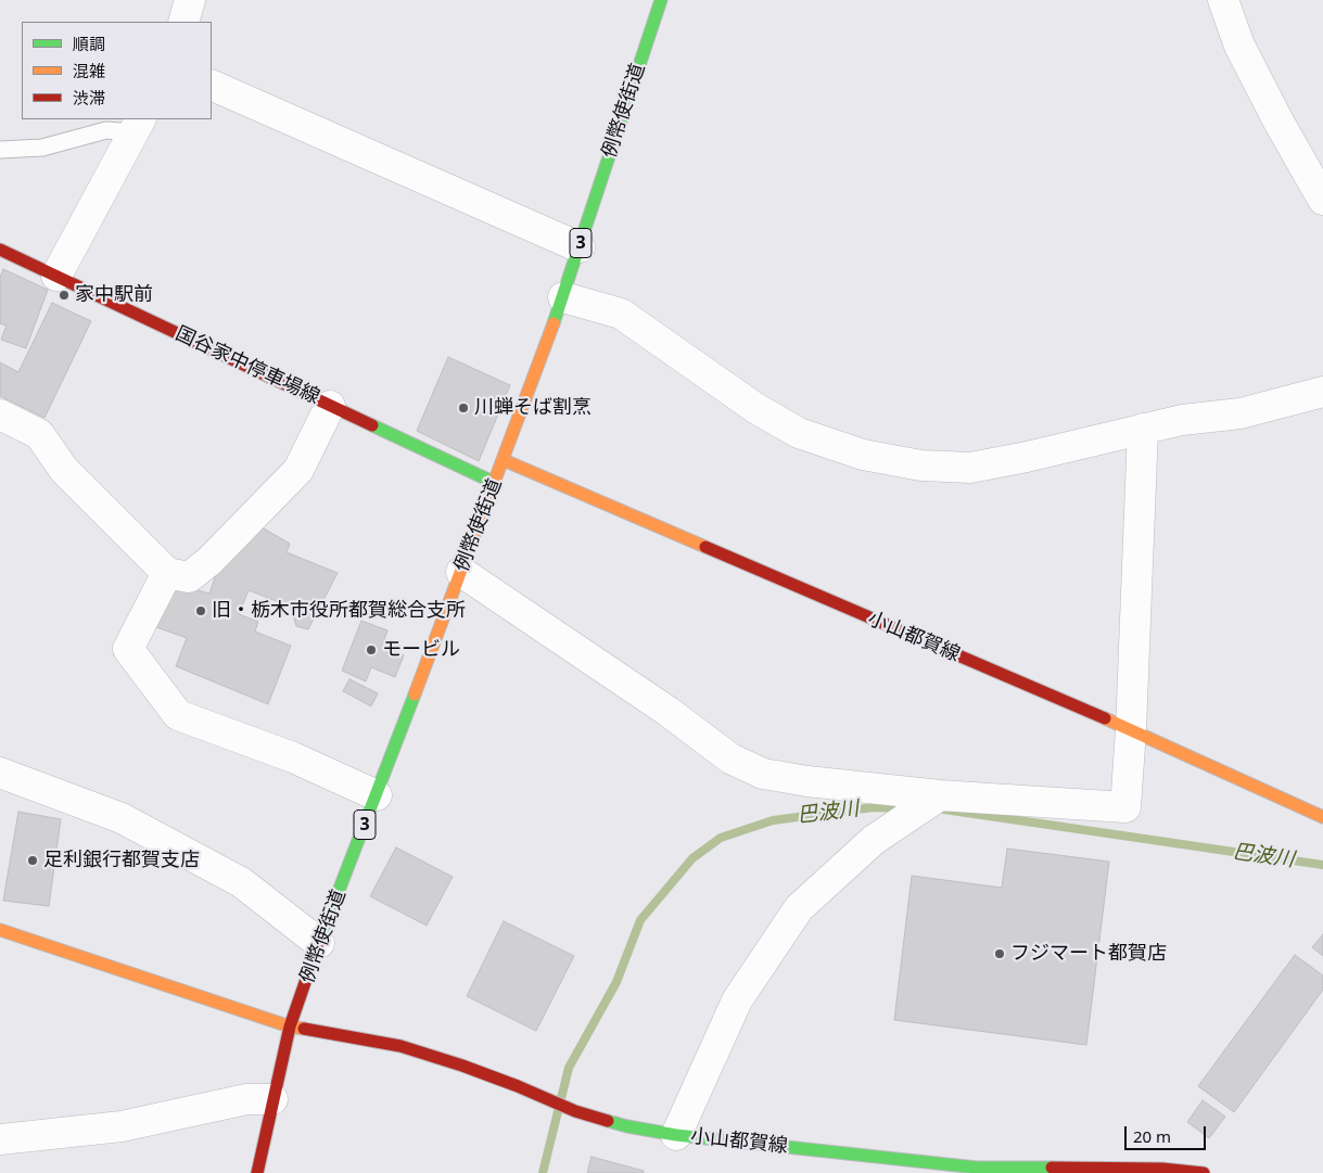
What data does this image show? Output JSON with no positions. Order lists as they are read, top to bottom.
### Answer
{
  "streets": {
    "main road": [
      "例幣使街道",
      "3",
      "国谷家中停車場線",
      "小山都賀線"
    ]
  },
  "crossings": [
    ["例幣使街道", "国谷家中停車場線"],
    ["例幣使街道", "小山都賀線"]
  ],
  "water": ["巴波川"],
  "places": [
    "家中駅前",
    "川蝉そば割烹",
    "旧・栃木市役所都賀総合支所",
    "モービル",
    "足利銀行都賀支店",
    "フジマート都賀店"
  ],
  "legend": ["順調", "混雑", "渋滞"],
  "scale_bar": "20 m"
}
